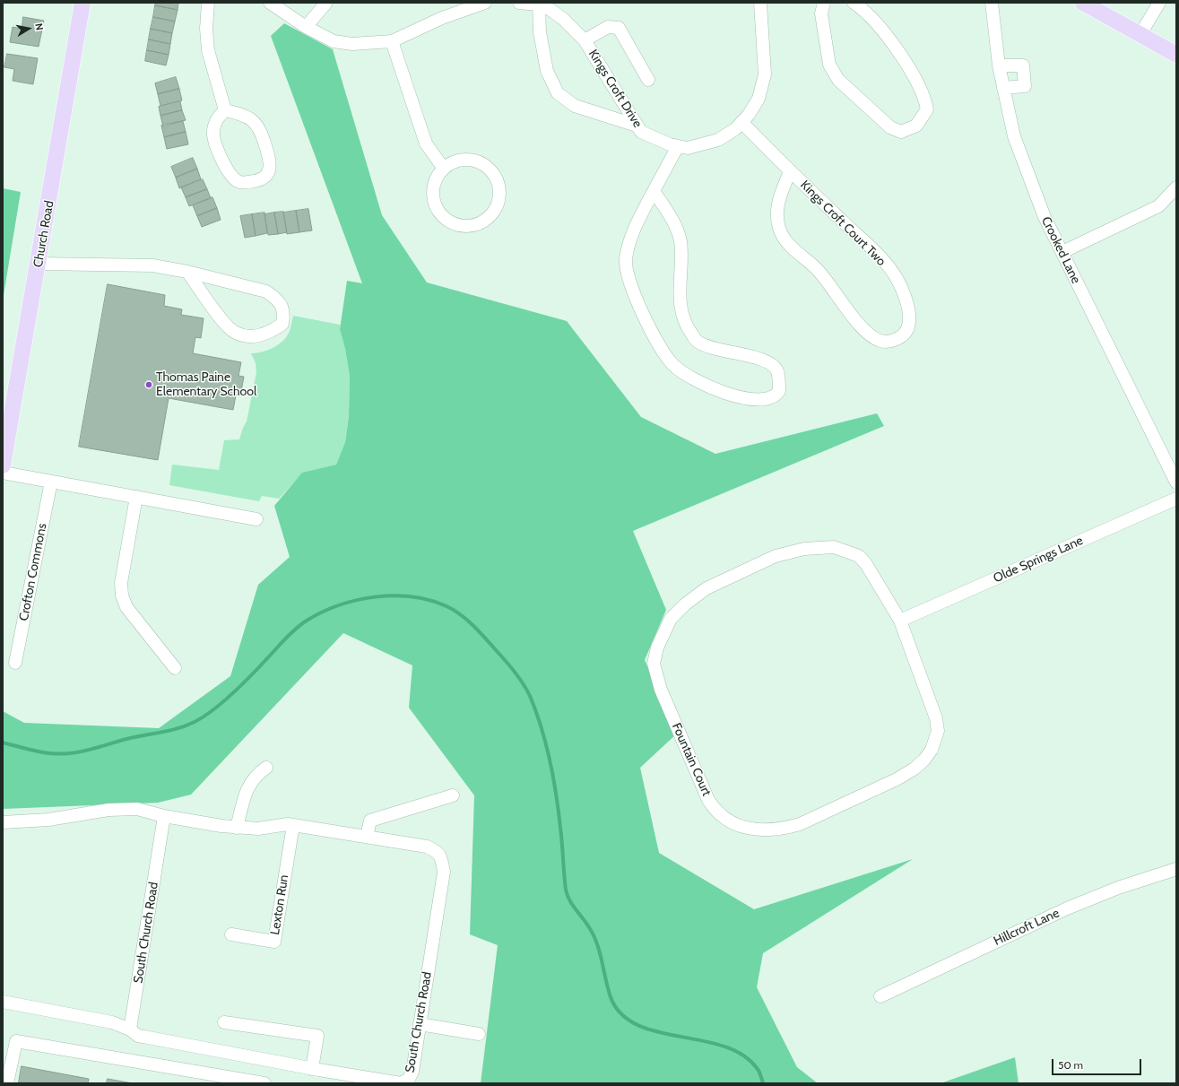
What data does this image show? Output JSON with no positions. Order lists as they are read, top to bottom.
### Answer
{
  "streets": {
    "main road": ["Church Road"],
    "street": [
      "Kings Croft Drive",
      "Kings Croft Court Two",
      "Crooked Lane",
      "Olde Springs Lane",
      "Crofton Commons",
      "Fountain Court",
      "Lexton Run",
      "Hillcroft Lane",
      "South Church Road"
    ]
  },
  "crossings": [
    ["Kings Croft Drive", "Kings Croft Court Two"],
    ["Olde Springs Lane", "Fountain Court"],
    ["Lexton Run", "South Church Road"]
  ],
  "places": ["Thomas Paine Elementary School"],
  "scale_bar": "50 m",
  "north": "right"
}
